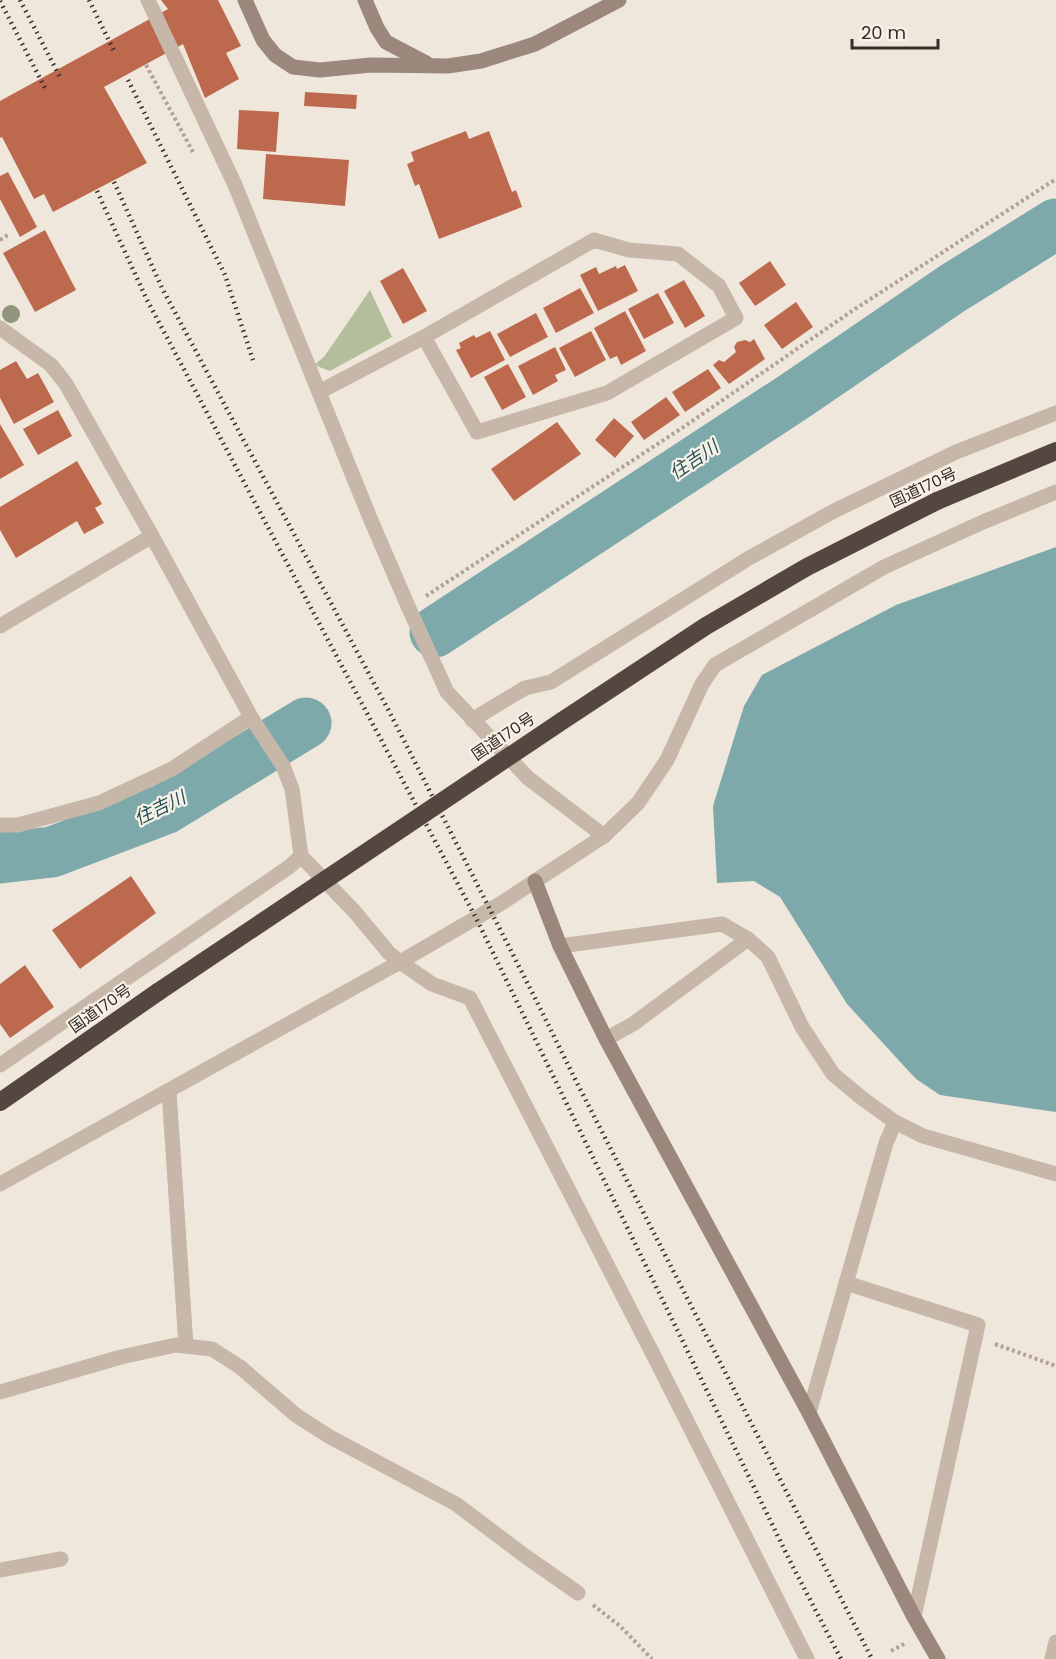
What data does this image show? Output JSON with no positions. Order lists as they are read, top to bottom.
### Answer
{
  "streets": {
    "highway": ["国道170号"]
  },
  "water": ["住吉川"],
  "scale_bar": "20 m"
}
